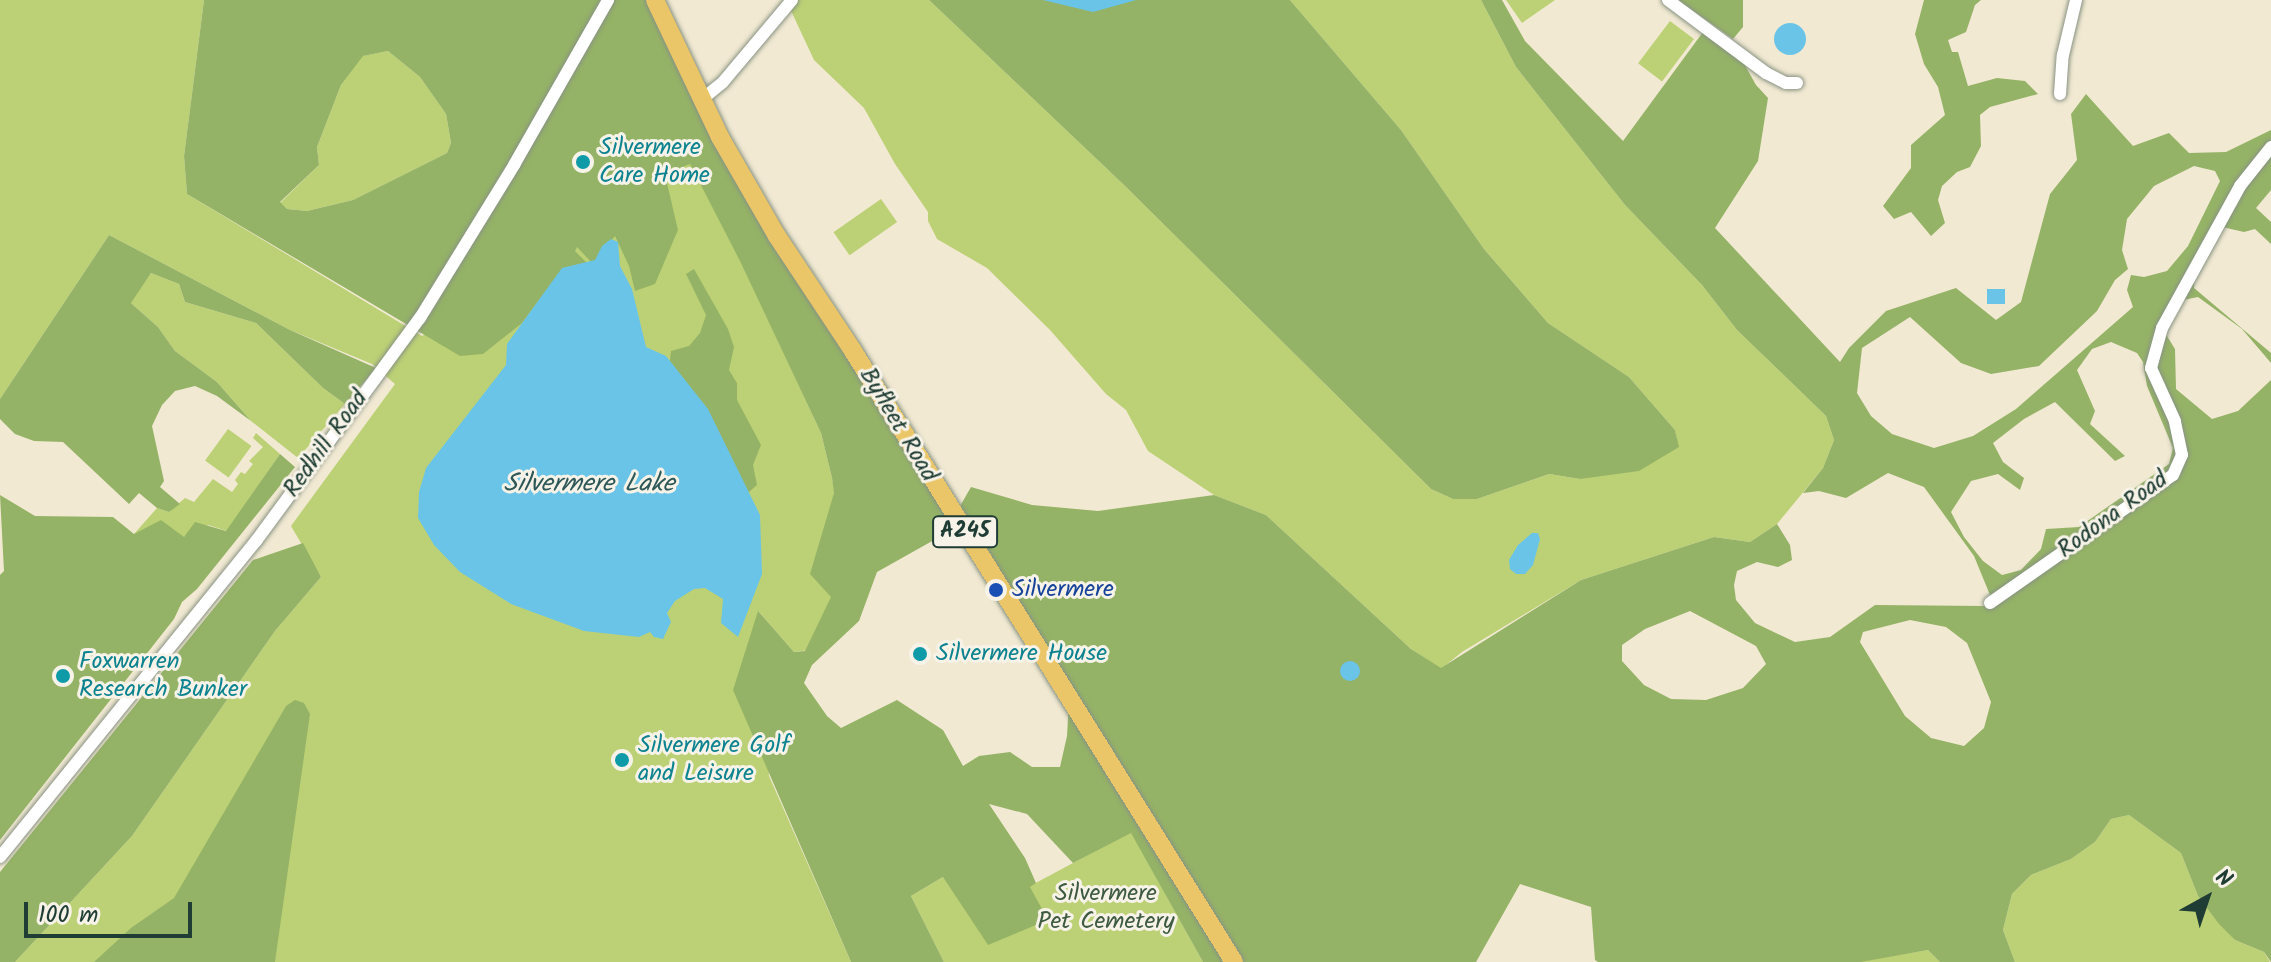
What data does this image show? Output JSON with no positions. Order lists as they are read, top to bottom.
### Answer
{
  "streets": {
    "main road": ["Byfleet Road", "A245"],
    "street": ["Redhill Road", "Rodona Road"]
  },
  "water": ["Silvermere Lake"],
  "parks": ["Silvermere Pet Cemetery"],
  "places": [
    "Silvermere Care Home",
    "Silvermere",
    "Silvermere House",
    "Foxwarren Research Bunker",
    "Silvermere Golf and Leisure"
  ],
  "scale_bar": "100 m",
  "north": "top right"
}
